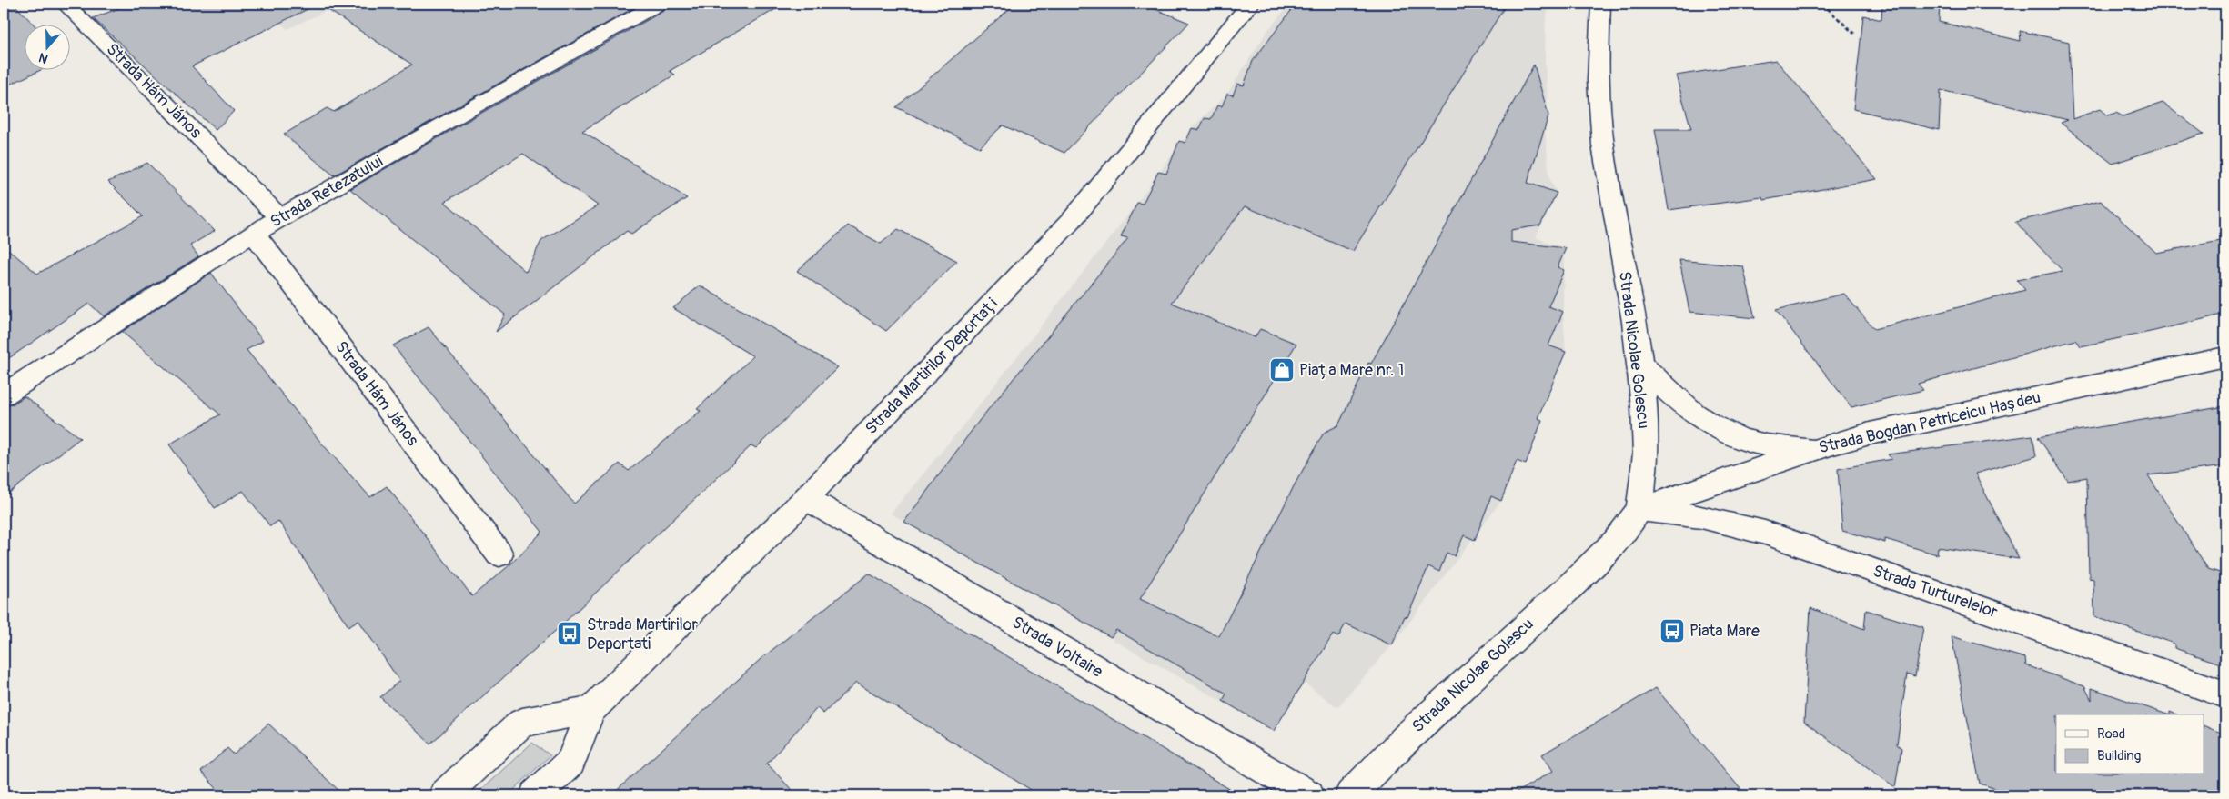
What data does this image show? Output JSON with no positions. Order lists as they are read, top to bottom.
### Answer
{
  "streets": {
    "street": [
      "Strada Hám János",
      "Strada Retezatului",
      "Strada Nicolae Golescu",
      "Strada Martirilor Deportați",
      "Strada Bogdan Petriceicu Hașdeu",
      "Strada Turturelelor",
      "Strada Voltaire"
    ]
  },
  "crossings": [
    ["Strada Hám János", "Strada Retezatului"],
    ["Strada Nicolae Golescu", "Strada Bogdan Petriceicu Hașdeu"],
    ["Strada Nicolae Golescu", "Strada Turturelelor"],
    ["Strada Martirilor Deportați", "Strada Voltaire"],
    ["Strada Bogdan Petriceicu Hașdeu", "Strada Turturelelor"]
  ],
  "places": {
    "shop": ["Piața Mare nr. 1"],
    "bus stop": ["Piata Mare", "Strada Martirilor Deportati"]
  },
  "legend": ["Road", "Building"],
  "north": "bottom"
}
